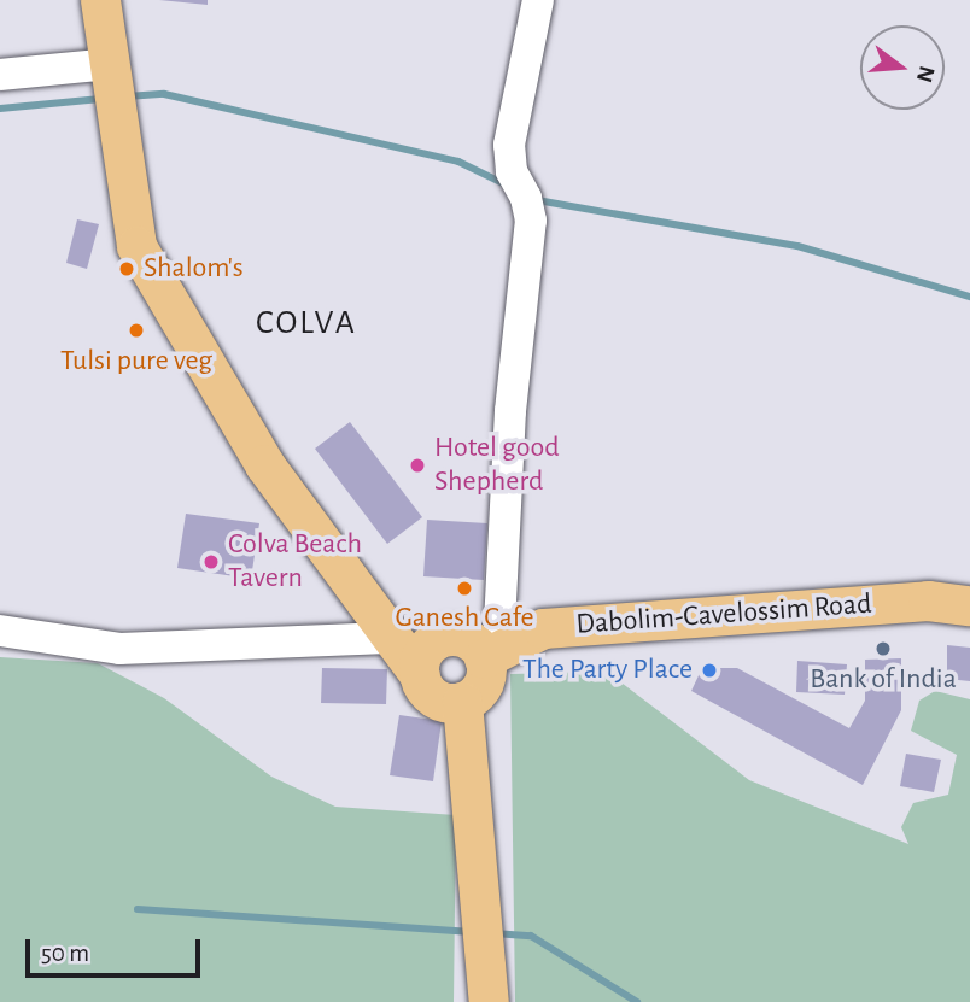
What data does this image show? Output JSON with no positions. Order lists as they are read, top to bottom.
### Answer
{
  "streets": {
    "main road": ["Dabolim-Cavelossim Road"]
  },
  "districts": ["COLVA"],
  "places": [
    "Shalom's",
    "Tulsi pure veg",
    "Hotel good Shepherd",
    "Colva Beach Tavern",
    "Ganesh Cafe",
    "Bank of India",
    "The Party Place"
  ],
  "scale_bar": "50 m",
  "north": "right"
}
